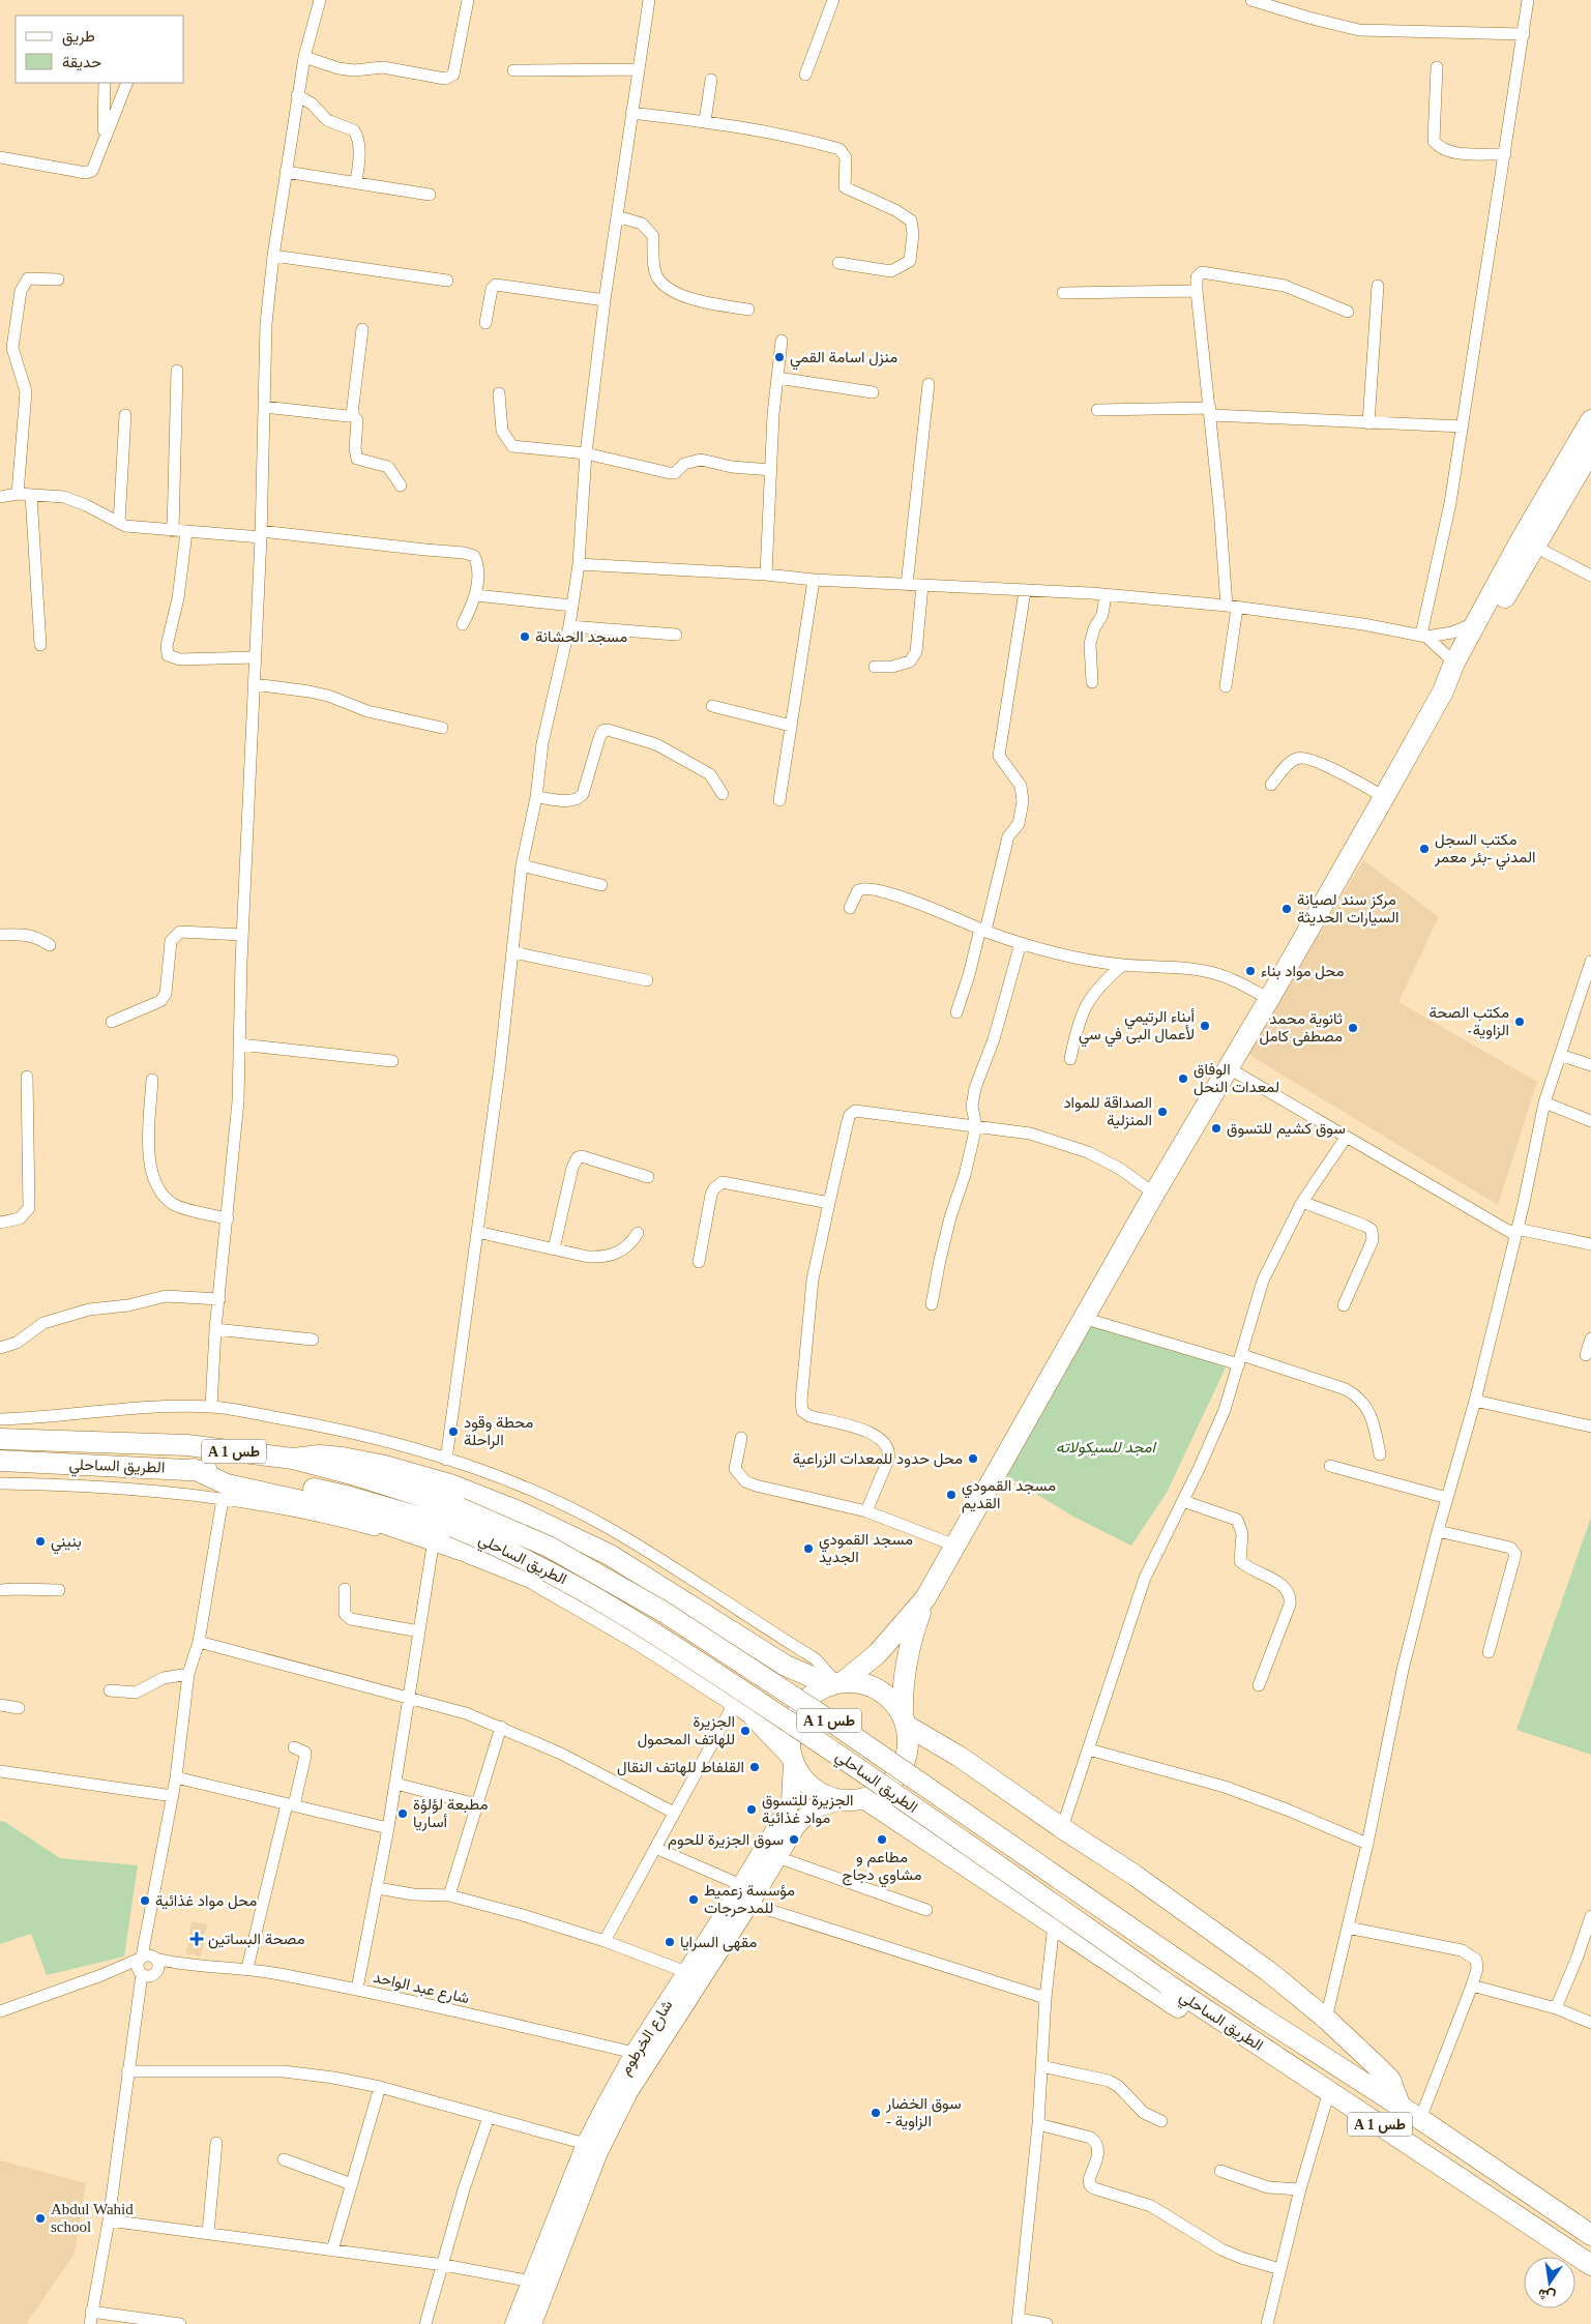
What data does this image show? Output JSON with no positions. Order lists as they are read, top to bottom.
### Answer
{
  "streets": {
    "highway": ["A 1 طس", "الطريق الساحلي"],
    "main road": ["شارع الخرطوم"],
    "street": ["شارع عبد الواحد"]
  },
  "crossings": [
    ["شارع عبد الواحد", "شارع الخرطوم"]
  ],
  "parks": ["امجد للسيكولاته"],
  "places": {
    "other": [
      "منزل اسامة القمي",
      "مسجد الحشانة",
      "مكتب السجل المدني -بئر معمر",
      "مركز سند لصيانة السيارات الحديثة",
      "محل مواد بناء",
      "مكتب الصحة -الزاوية",
      "أبناء الرتيمي لأعمال البى في سي",
      "ثانوية محمد مصطفى كامل",
      "الوفاق لمعدات النحل",
      "الصداقة للمواد المنزلية",
      "سوق كشيم للتسوق",
      "محطة وقود الراحلة",
      "محل حدود للمعدات الزراعية",
      "مسجد القمودي القديم",
      "بنيني",
      "مسجد القمودي الجديد",
      "الجزيرة للهاتف المحمول",
      "القلفاط للهاتف النقال",
      "الجزيرة للتسوق مواد غذائية",
      "مطبعة لؤلؤة أساريا",
      "سوق الجزيرة للحوم",
      "مطاعم و مشاوي دجاج",
      "مؤسسة زعميط للمدحرجات",
      "محل مواد غذائية",
      "مقهى السرايا",
      "سوق الخضار - الزاوية",
      "Abdul Wahid school"
    ],
    "health": ["مصحة البساتين"]
  },
  "legend": ["طريق", "حديقة"],
  "north": "bottom"
}
